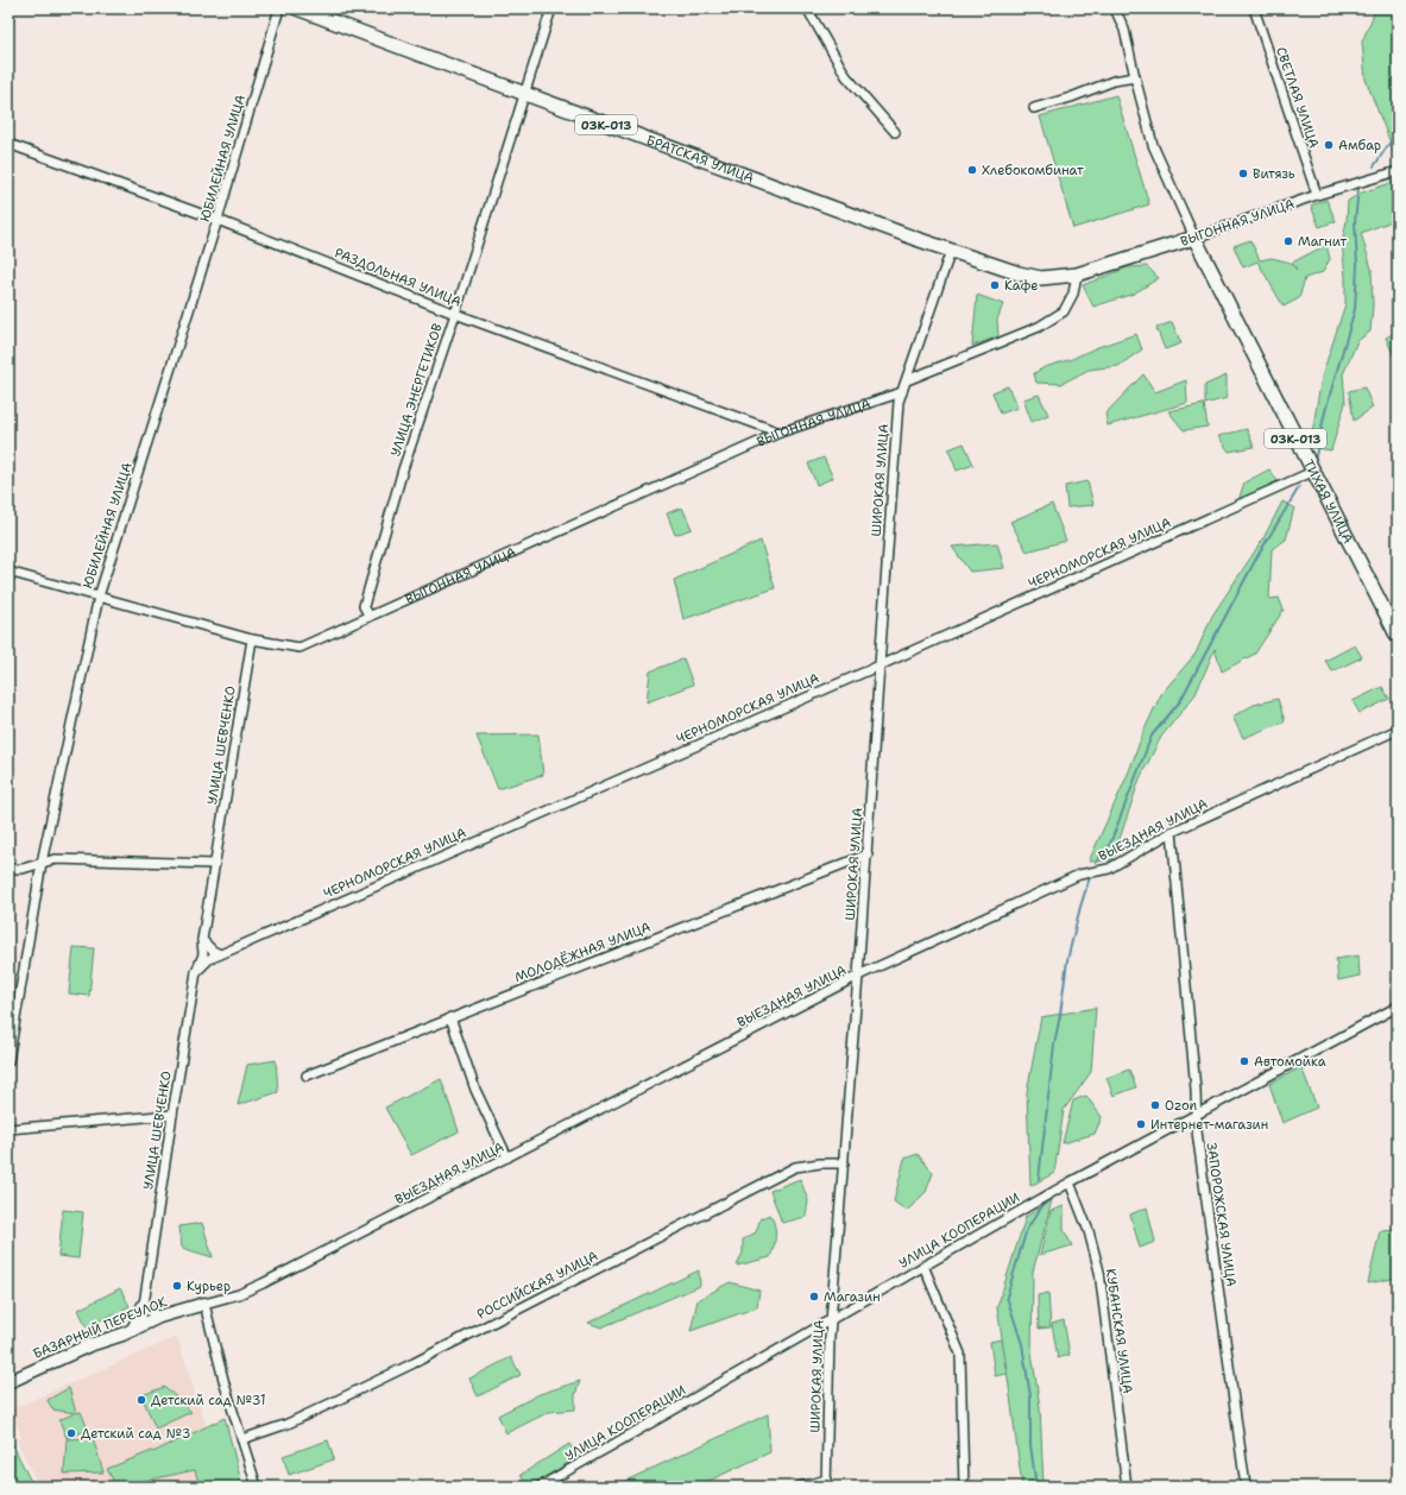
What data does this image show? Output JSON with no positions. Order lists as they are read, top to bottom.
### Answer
{
  "streets": {
    "main road": [
      "03К-013",
      "БРАТСКАЯ УЛИЦА",
      "ВЫГОННАЯ УЛИЦА",
      "ТИХАЯ УЛИЦА"
    ],
    "street": [
      "СВЕТЛАЯ УЛИЦА",
      "ЮБИЛЕЙНАЯ УЛИЦА",
      "РАЗДОЛЬНАЯ УЛИЦА",
      "УЛИЦА ЭНЕРГЕТИКОВ",
      "ШИРОКАЯ УЛИЦА",
      "ЧЕРНОМОРСКАЯ УЛИЦА",
      "УЛИЦА ШЕВЧЕНКО",
      "ВЫЕЗДНАЯ УЛИЦА",
      "МОЛОДЁЖНАЯ УЛИЦА",
      "ЗАПОРОЖСКАЯ УЛИЦА",
      "УЛИЦА КООПЕРАЦИИ",
      "РОССИЙСКАЯ УЛИЦА",
      "БАЗАРНЫЙ ПЕРЕУЛОК",
      "КУБАНСКАЯ УЛИЦА"
    ]
  },
  "crossings": [
    ["СВЕТЛАЯ УЛИЦА", "ВЫГОННАЯ УЛИЦА"],
    ["ЮБИЛЕЙНАЯ УЛИЦА", "ВЫГОННАЯ УЛИЦА"],
    ["ЮБИЛЕЙНАЯ УЛИЦА", "РАЗДОЛЬНАЯ УЛИЦА"],
    ["БРАТСКАЯ УЛИЦА", "ВЫГОННАЯ УЛИЦА"],
    ["БРАТСКАЯ УЛИЦА", "УЛИЦА ЭНЕРГЕТИКОВ"],
    ["ВЫГОННАЯ УЛИЦА", "РАЗДОЛЬНАЯ УЛИЦА"],
    ["ВЫГОННАЯ УЛИЦА", "УЛИЦА ЭНЕРГЕТИКОВ"],
    ["ВЫГОННАЯ УЛИЦА", "ШИРОКАЯ УЛИЦА"],
    ["ВЫГОННАЯ УЛИЦА", "ТИХАЯ УЛИЦА"],
    ["ВЫГОННАЯ УЛИЦА", "УЛИЦА ШЕВЧЕНКО"],
    ["РАЗДОЛЬНАЯ УЛИЦА", "УЛИЦА ЭНЕРГЕТИКОВ"],
    ["ШИРОКАЯ УЛИЦА", "ЧЕРНОМОРСКАЯ УЛИЦА"],
    ["ШИРОКАЯ УЛИЦА", "ВЫЕЗДНАЯ УЛИЦА"],
    ["ШИРОКАЯ УЛИЦА", "МОЛОДЁЖНАЯ УЛИЦА"],
    ["ШИРОКАЯ УЛИЦА", "УЛИЦА КООПЕРАЦИИ"],
    ["ШИРОКАЯ УЛИЦА", "РОССИЙСКАЯ УЛИЦА"],
    ["ТИХАЯ УЛИЦА", "ЧЕРНОМОРСКАЯ УЛИЦА"],
    ["ЧЕРНОМОРСКАЯ УЛИЦА", "УЛИЦА ШЕВЧЕНКО"],
    ["ВЫЕЗДНАЯ УЛИЦА", "ЗАПОРОЖСКАЯ УЛИЦА"],
    ["ВЫЕЗДНАЯ УЛИЦА", "БАЗАРНЫЙ ПЕРЕУЛОК"],
    ["ЗАПОРОЖСКАЯ УЛИЦА", "УЛИЦА КООПЕРАЦИИ"],
    ["УЛИЦА КООПЕРАЦИИ", "КУБАНСКАЯ УЛИЦА"]
  ],
  "places": [
    "Амбар",
    "Хлебокомбинат",
    "Витязь",
    "Магнит",
    "Кафе",
    "Автомойка",
    "Ozon",
    "Интернет-магазин",
    "Курьер",
    "Магазин",
    "Детский сад №31",
    "Детский сад №3"
  ]
}
